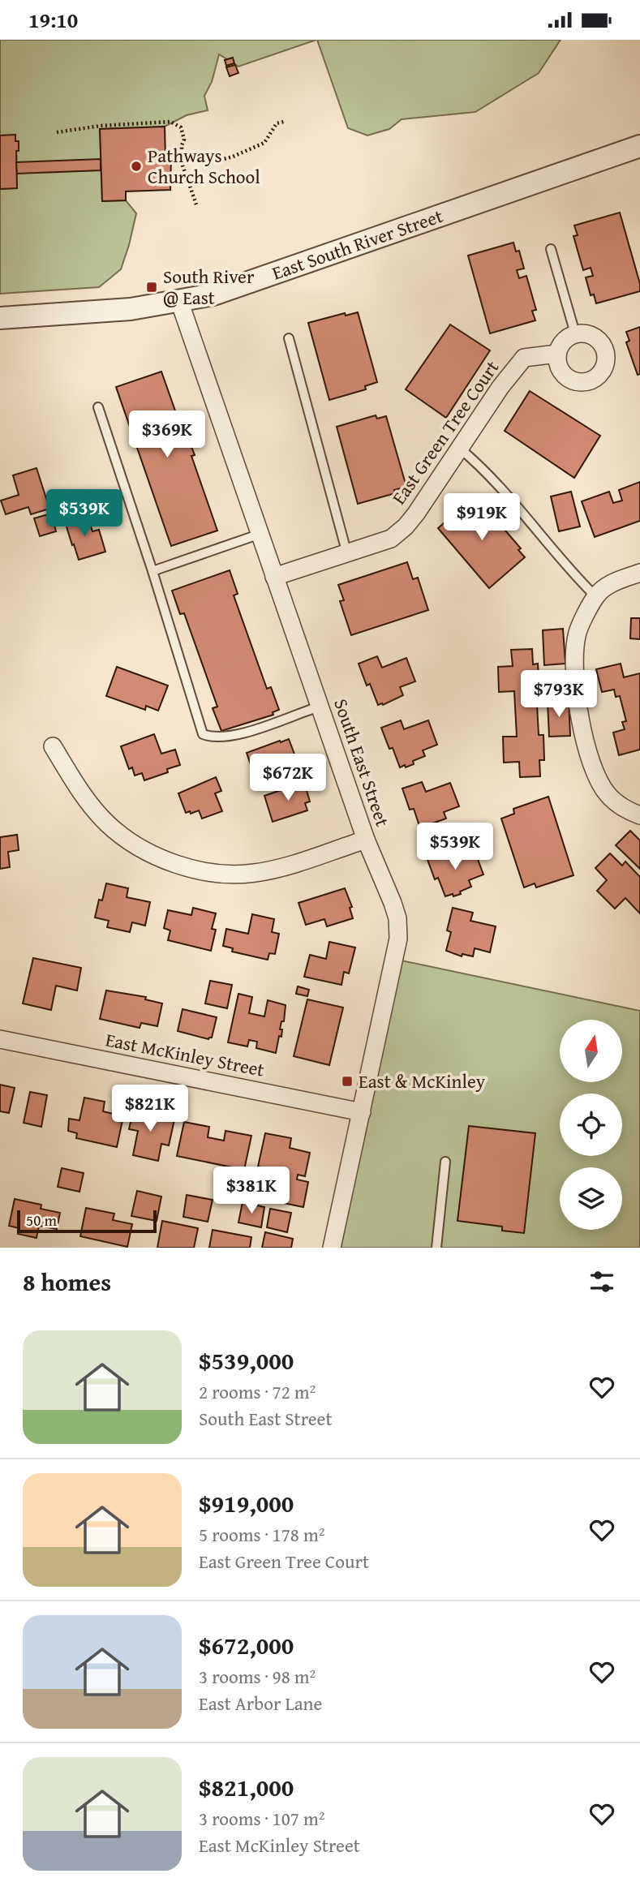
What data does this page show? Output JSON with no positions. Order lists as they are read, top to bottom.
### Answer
{
  "streets": {
    "street": [
      "East South River Street",
      "East Green Tree Court",
      "South East Street",
      "East McKinley Street"
    ]
  },
  "crossings": [
    ["East South River Street", "South East Street"],
    ["East Green Tree Court", "South East Street"],
    ["South East Street", "East McKinley Street"]
  ],
  "places": {
    "other": ["Pathways Church School"],
    "transit": ["South River @ East", "East & McKinley"]
  },
  "scale_bar": "50 m",
  "north": "top",
  "page": {
    "status": "19:10",
    "price": [
      "$369K",
      "$539K",
      "$919K",
      "$793K",
      "$672K",
      "$539K",
      "$821K",
      "$381K"
    ],
    "scale": "50 m",
    "heading": "8 homes",
    "list": [
      {
        "name": "$539,000",
        "note": "2 rooms · 72 m² · South East Street"
      },
      {
        "name": "$919,000",
        "note": "5 rooms · 178 m² · East Green Tree Court"
      },
      {
        "name": "$672,000",
        "note": "3 rooms · 98 m² · East Arbor Lane"
      },
      {
        "name": "$821,000",
        "note": "3 rooms · 107 m² · East McKinley Street"
      }
    ]
  }
}
